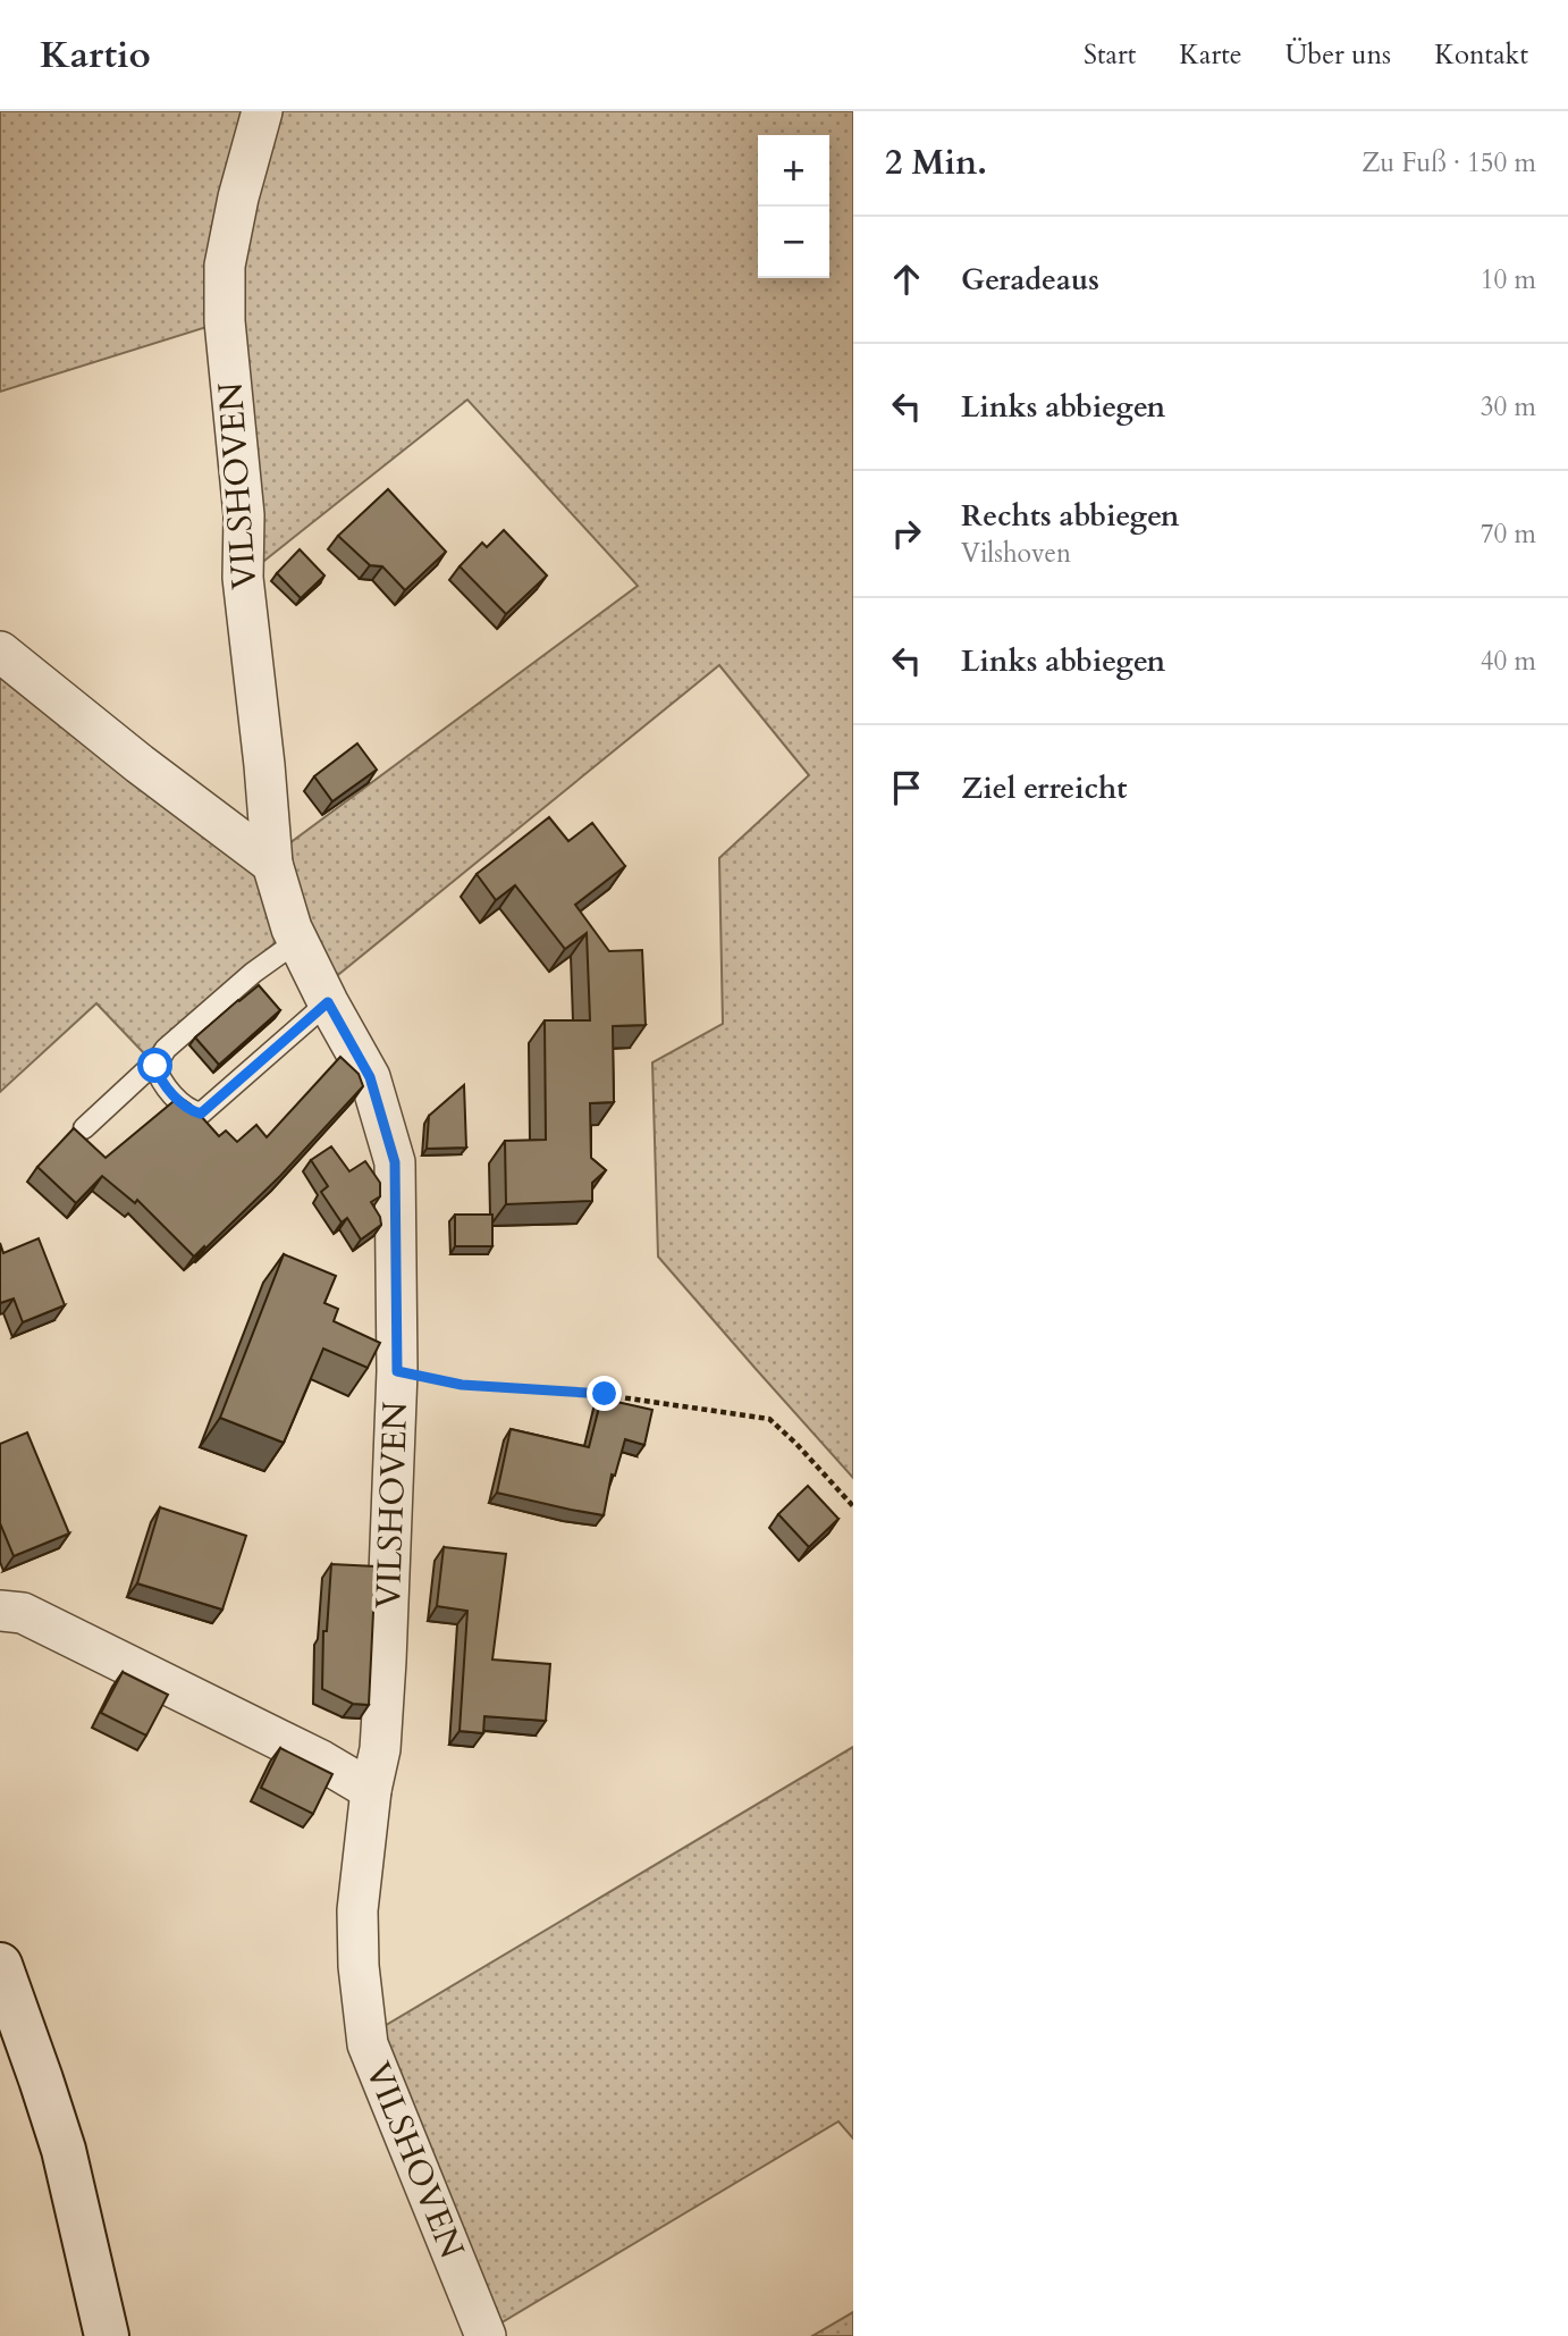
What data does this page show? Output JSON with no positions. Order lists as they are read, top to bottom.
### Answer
{
  "streets": {
    "street": ["VILSHOVEN"]
  },
  "page": {
    "header": "Kartio",
    "nav": [
      "Start",
      "Karte",
      "Über uns",
      "Kontakt"
    ],
    "heading": ["2 Min.", "Zu Fuß · 150 m"],
    "map_buttons": ["+", "−"],
    "list": [
      ["Geradeaus", "10 m"],
      ["Links abbiegen", "30 m"],
      ["Rechts abbiegen", "Vilshoven", "70 m"],
      ["Links abbiegen", "40 m"],
      "Ziel erreicht"
    ]
  }
}
